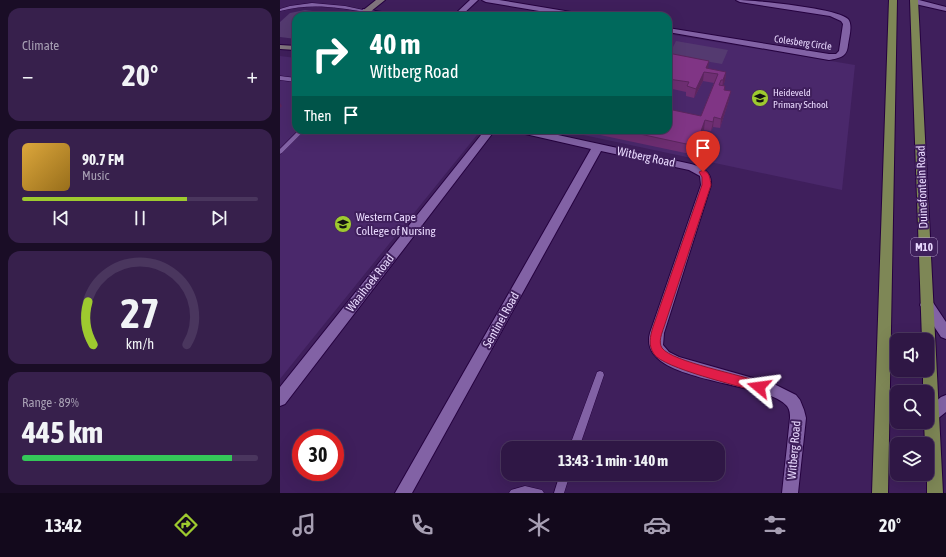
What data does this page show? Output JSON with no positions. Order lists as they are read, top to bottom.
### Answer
{
  "streets": {
    "main road": ["Duinefontein Road", "M10"],
    "street": [
      "Colesberg Circle",
      "Witberg Road",
      "Waaihoek Road",
      "Sentinel Road"
    ]
  },
  "crossings": [
    ["Witberg Road", "Sentinel Road"]
  ],
  "places": {
    "school or university": ["Heideveld Primary School", "Western Cape College of Nursing"]
  },
  "page": {
    "tile": [
      "Climate",
      ["Range · 89%", "445 km"]
    ],
    "turn": ["40 m", "Witberg Road"],
    "heat": ["−", "20°", "+"],
    "then": "Then",
    "song": ["90.7 FM", "Music"],
    "limit": "30",
    "trip": "13:43 · 1 min · 140 m",
    "tabs": ["13:42", "20°"],
    "gauge": ["27", "km/h"]
  }
}
